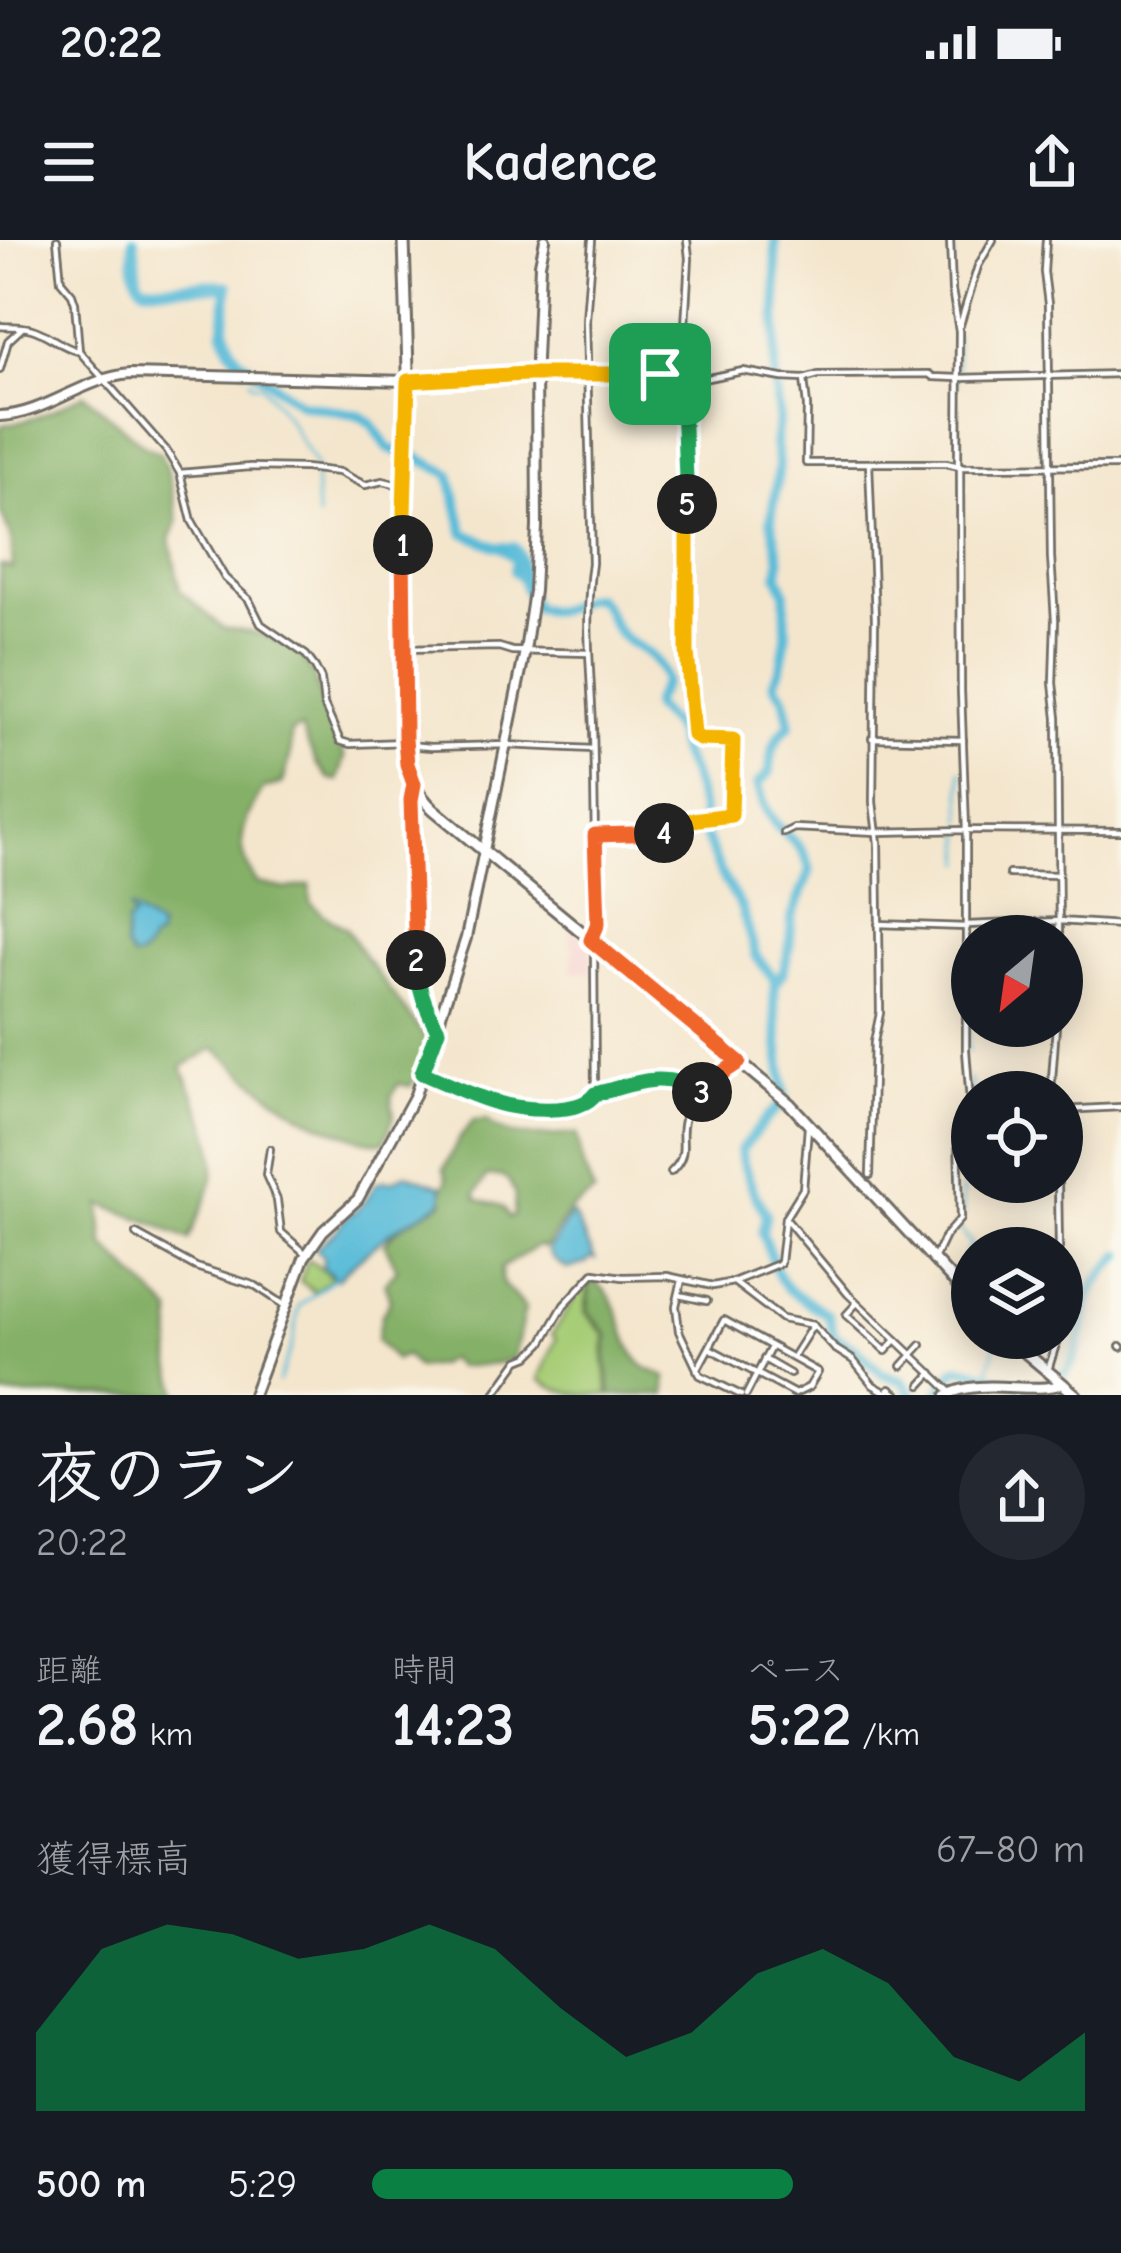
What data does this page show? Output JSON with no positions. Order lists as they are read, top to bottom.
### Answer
{
  "north": "bottom left",
  "page": {
    "status": "20:22",
    "header": "Kadence",
    "pins": [
      "5",
      "1",
      "4",
      "2",
      "3"
    ],
    "heading": ["夜のラン", "20:22"],
    "stats": [
      ["距離", "2.68 km"],
      ["時間", "14:23"],
      ["ペース", "5:22 /km"]
    ],
    "chart": ["獲得標高", "67–80 m"],
    "list": [
      {
        "name": "500 m",
        "note": "5:29"
      }
    ]
  }
}
